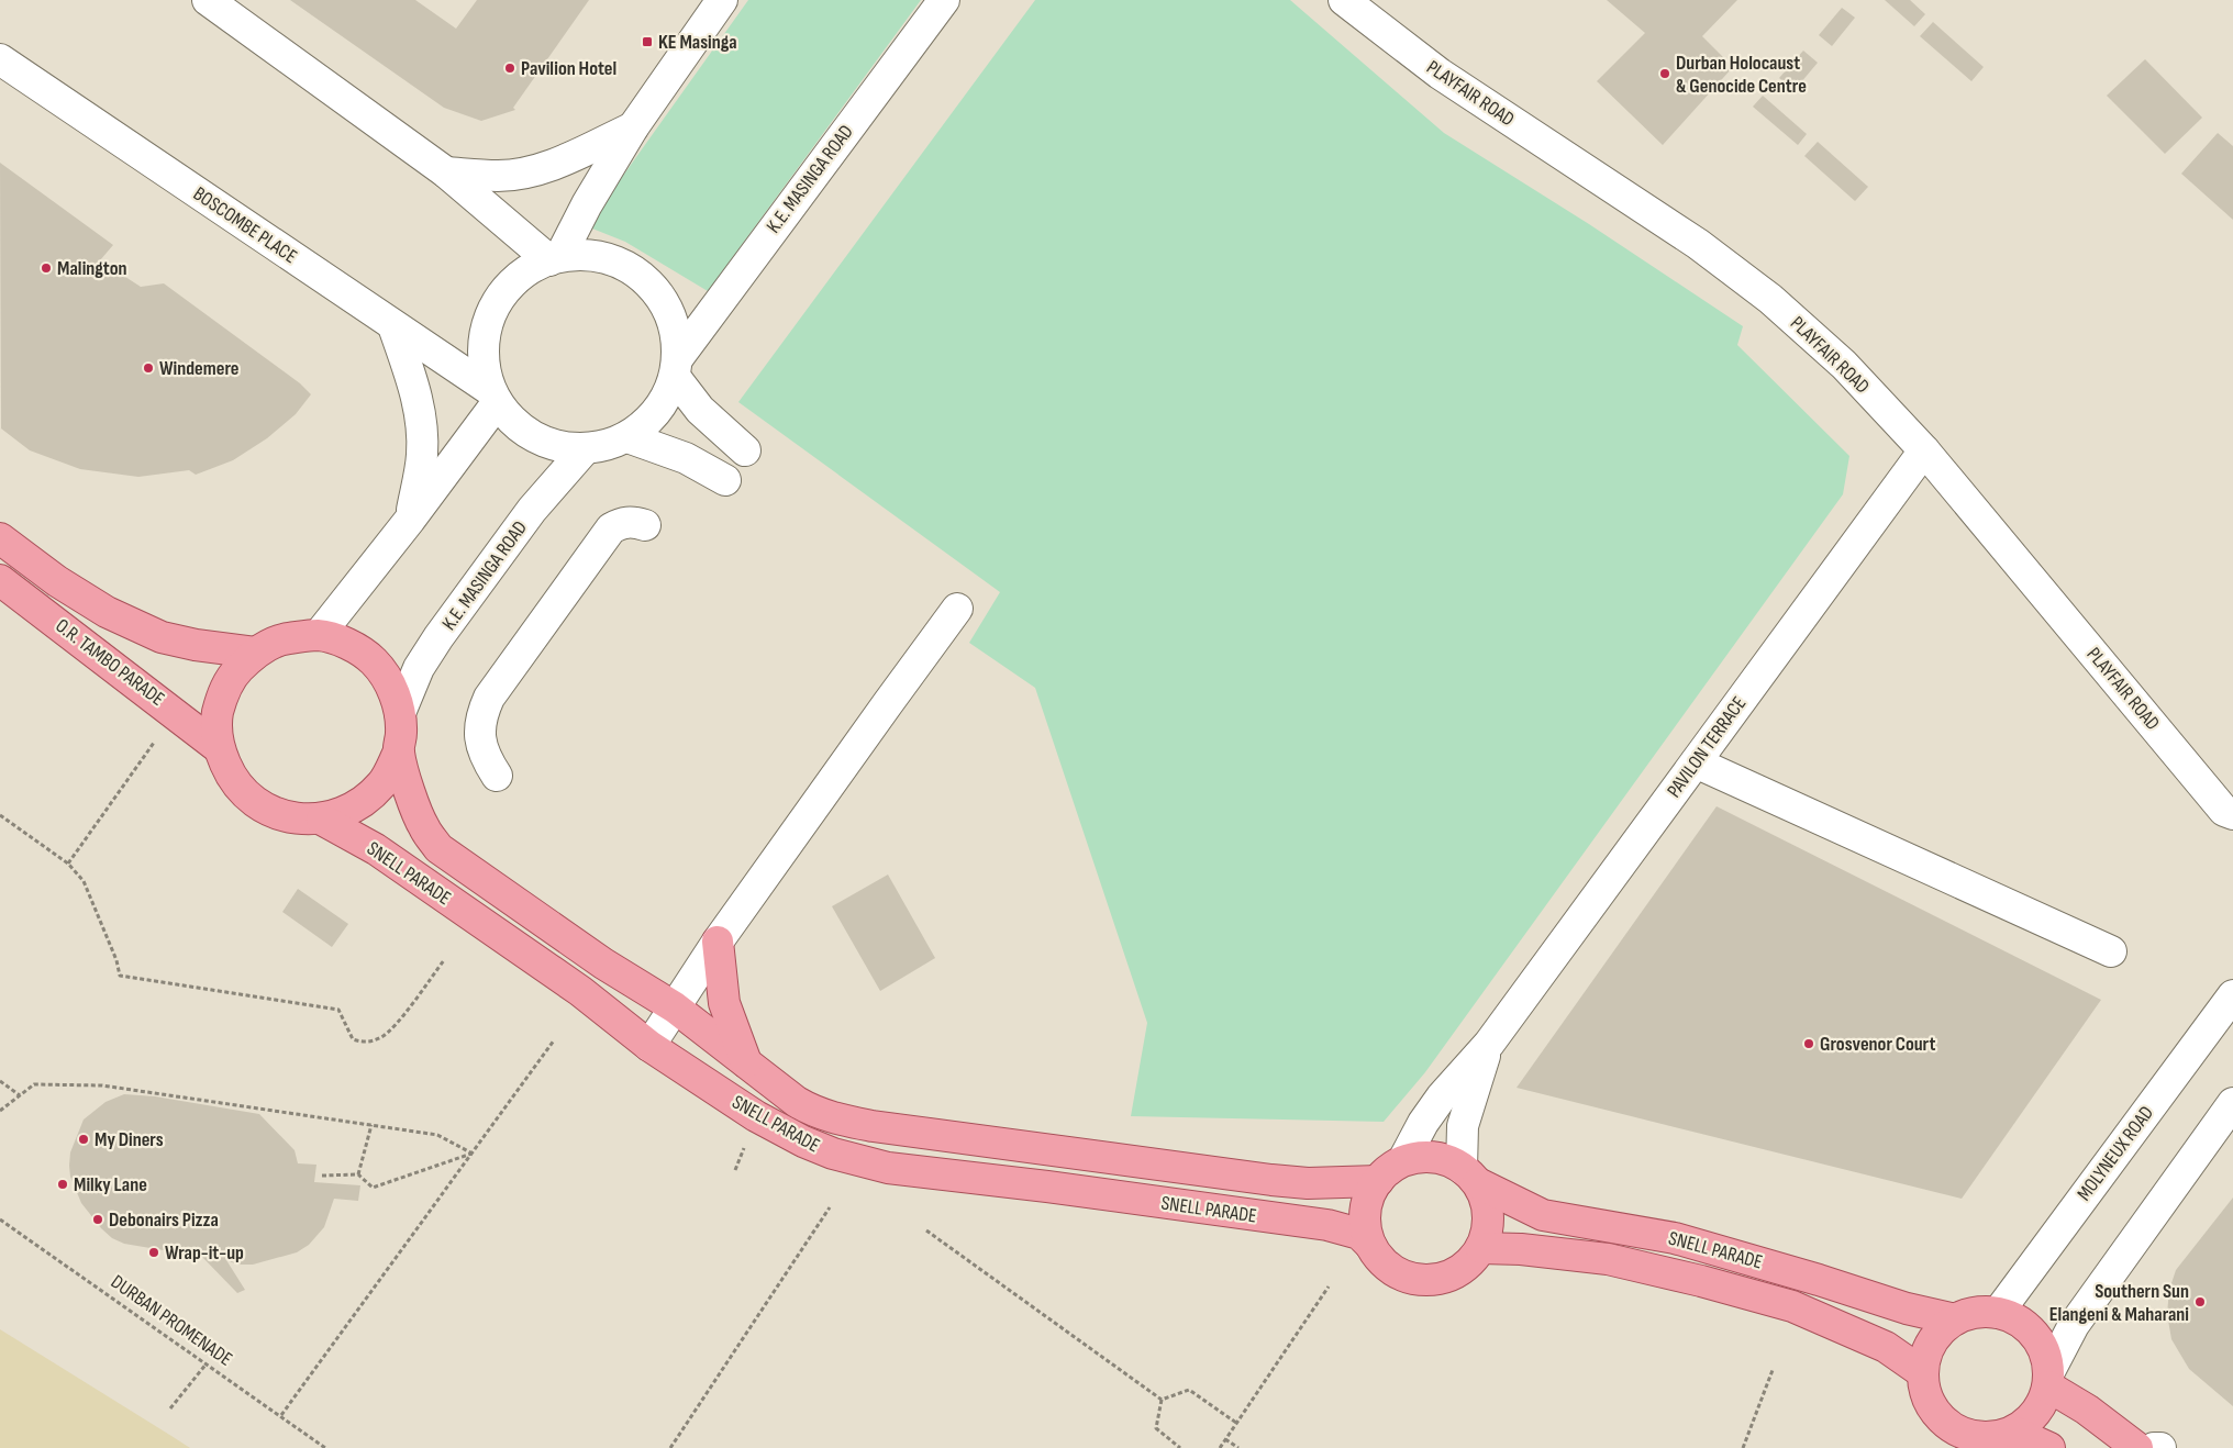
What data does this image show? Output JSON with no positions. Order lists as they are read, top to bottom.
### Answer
{
  "streets": {
    "main road": ["O.R. TAMBO PARADE", "SNELL PARADE"],
    "street": [
      "PLAYFAIR ROAD",
      "K.E. MASINGA ROAD",
      "BOSCOMBE PLACE",
      "PAVILON TERRACE",
      "MOLYNEUX ROAD"
    ],
    "path": ["DURBAN PROMENADE"]
  },
  "crossings": [
    ["PLAYFAIR ROAD", "PAVILON TERRACE"],
    ["K.E. MASINGA ROAD", "BOSCOMBE PLACE"],
    ["K.E. MASINGA ROAD", "O.R. TAMBO PARADE"],
    ["K.E. MASINGA ROAD", "SNELL PARADE"],
    ["O.R. TAMBO PARADE", "SNELL PARADE"],
    ["PAVILON TERRACE", "SNELL PARADE"],
    ["SNELL PARADE", "MOLYNEUX ROAD"]
  ],
  "places": {
    "transit": ["KE Masinga"],
    "other": [
      "Pavilion Hotel",
      "Durban Holocaust & Genocide Centre",
      "Malington",
      "Windemere",
      "Grosvenor Court",
      "My Diners",
      "Milky Lane",
      "Debonairs Pizza",
      "Wrap-it-up",
      "Southern Sun Elangeni & Maharani"
    ]
  }
}
